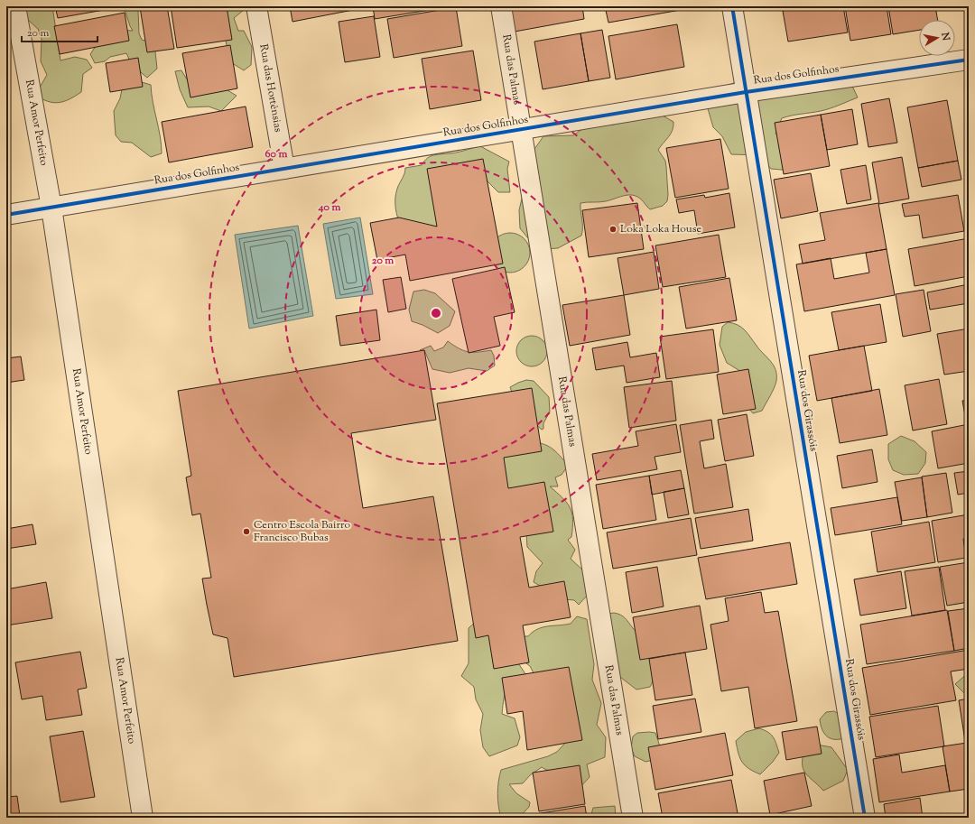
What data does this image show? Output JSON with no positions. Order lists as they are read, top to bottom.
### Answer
{
  "streets": {
    "street": [
      "Rua das Palmas",
      "Rua dos Golfinhos",
      "Rua das Hortênsias",
      "Rua Amor Perfeito",
      "Rua dos Girassóis"
    ]
  },
  "crossings": [
    ["Rua das Palmas", "Rua dos Golfinhos"],
    ["Rua dos Golfinhos", "Rua das Hortênsias"],
    ["Rua dos Golfinhos", "Rua Amor Perfeito"],
    ["Rua dos Golfinhos", "Rua dos Girassóis"]
  ],
  "places": ["Loka Loka House", "Centro Escola Bairro Francisco Bubas"],
  "scale_bar": "20 m",
  "north": "right",
  "rings": ["60 m", "40 m", "20 m"]
}
